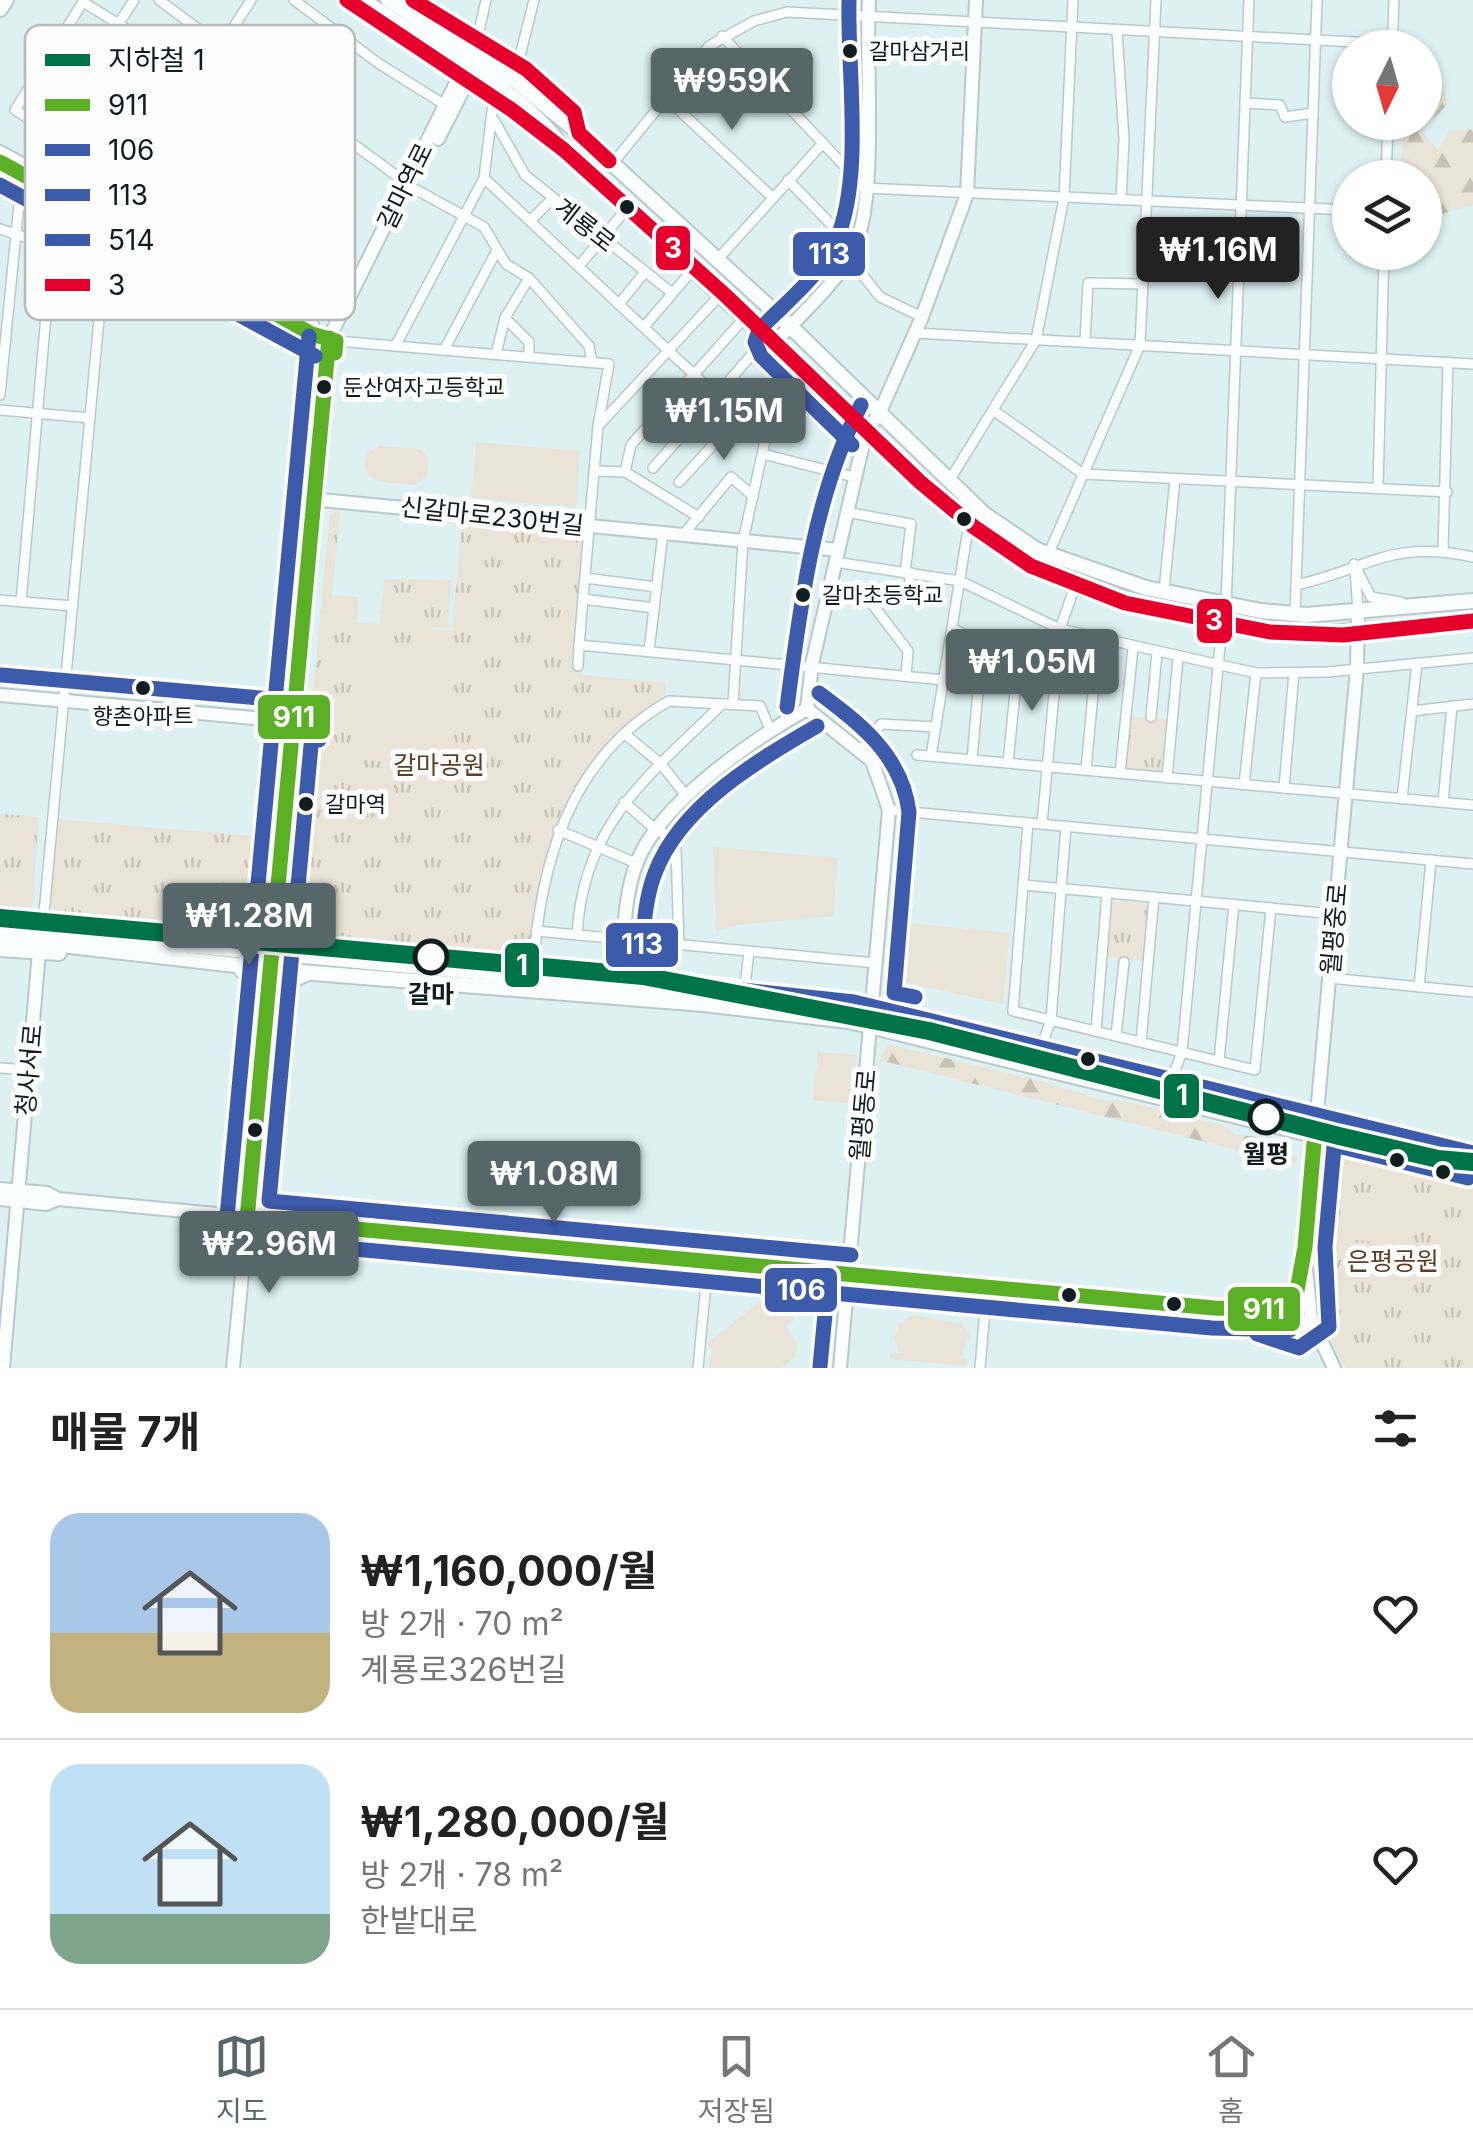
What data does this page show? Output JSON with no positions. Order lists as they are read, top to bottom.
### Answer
{
  "streets": {
    "main road": ["계룡로"],
    "street": [
      "갈마역로",
      "신갈마로230번길",
      "월평중로",
      "청사서로",
      "월평동로"
    ]
  },
  "crossings": [
    ["갈마역로", "신갈마로230번길"],
    ["계룡로", "월평중로"]
  ],
  "parks": ["갈마공원", "은평공원"],
  "places": [
    "갈마삼거리",
    "둔산여자고등학교",
    "갈마초등학교",
    "향촌아파트",
    "갈마역",
    "갈마",
    "월평"
  ],
  "lines": [
    "transit line 113",
    "transit line 3",
    "transit line 911",
    "transit line 106",
    "transit line 514",
    "metro line 1"
  ],
  "legend": [
    "지하철 1",
    "911",
    "106",
    "113",
    "514",
    "3"
  ],
  "north": "bottom",
  "page": {
    "price": [
      "₩959K",
      "₩1.16M",
      "₩1.15M",
      "₩1.05M",
      "₩1.28M",
      "₩1.08M",
      "₩2.96M"
    ],
    "heading": "매물 7개",
    "list": [
      {
        "name": "₩1,160,000/월",
        "note": "방 2개 · 70 m² · 계룡로326번길"
      },
      {
        "name": "₩1,280,000/월",
        "note": "방 2개 · 78 m² · 한밭대로"
      }
    ],
    "tabs": ["지도", "저장됨", "홈"]
  }
}
